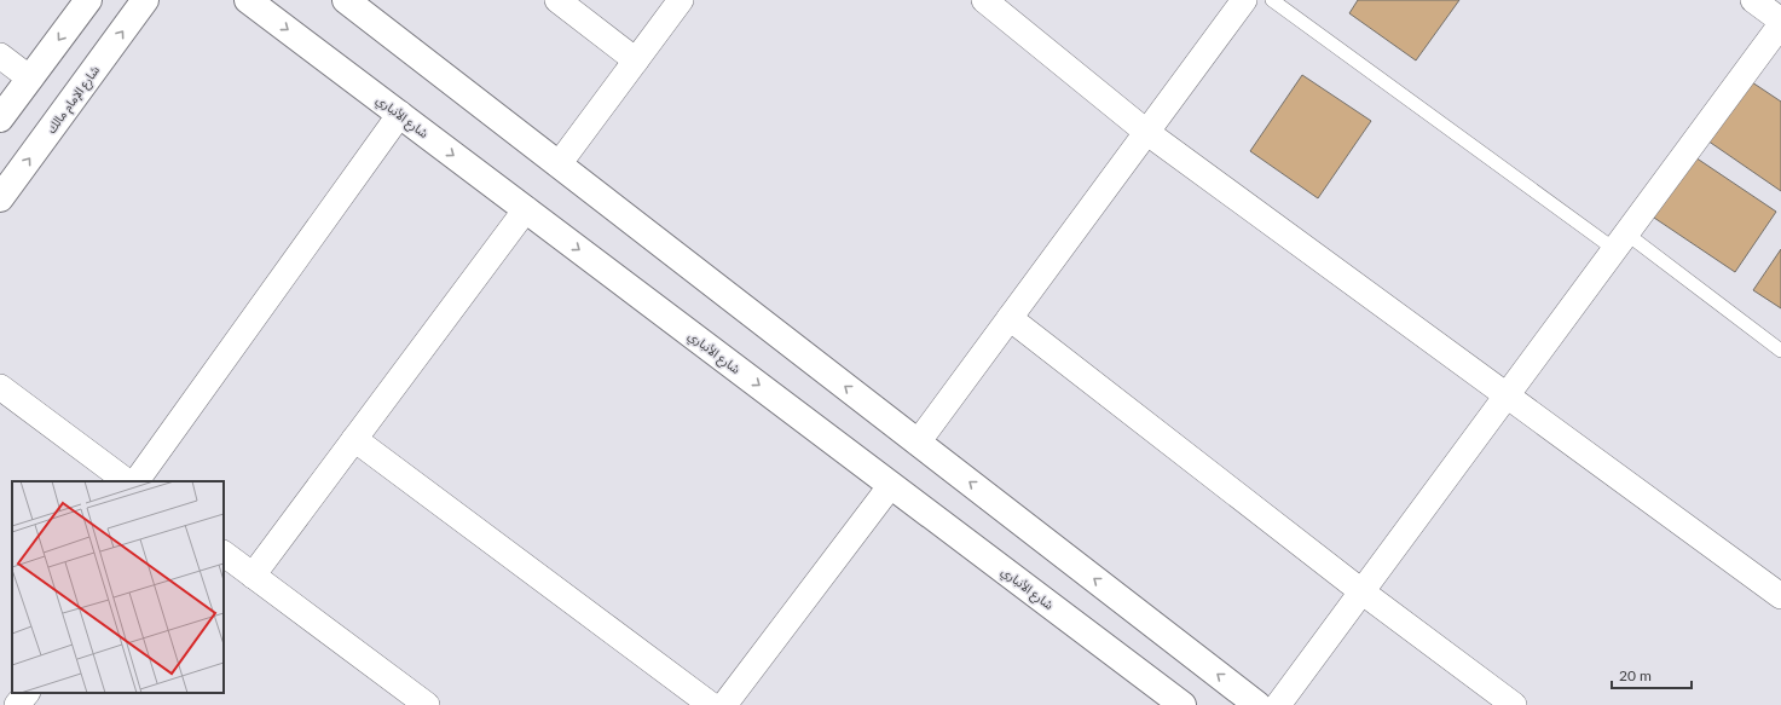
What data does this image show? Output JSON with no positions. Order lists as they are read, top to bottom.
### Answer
{
  "streets": {
    "street": ["شارع الإمام مالك", "شارع الأنباري"]
  },
  "scale_bar": "20 m"
}
